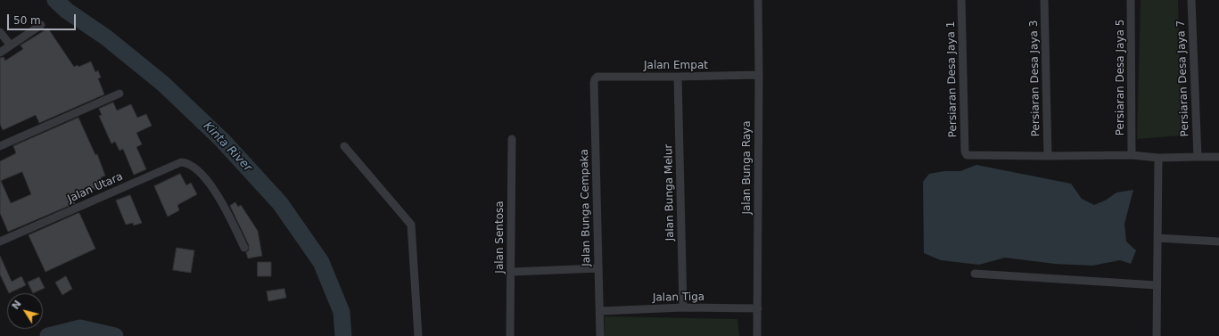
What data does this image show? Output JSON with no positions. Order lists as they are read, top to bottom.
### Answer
{
  "streets": {
    "street": [
      "Jalan Empat",
      "Persiaran Desa Jaya 5",
      "Persiaran Desa Jaya 3",
      "Persiaran Desa Jaya 7",
      "Persiaran Desa Jaya 1",
      "Jalan Bunga Raya",
      "Jalan Utara",
      "Jalan Bunga Melur",
      "Jalan Bunga Cempaka",
      "Jalan Sentosa",
      "Jalan Tiga"
    ]
  },
  "crossings": [
    ["Jalan Empat", "Jalan Bunga Raya"],
    ["Jalan Empat", "Jalan Bunga Melur"],
    ["Jalan Empat", "Jalan Bunga Cempaka"],
    ["Persiaran Desa Jaya 3", "Persiaran Desa Jaya 1"],
    ["Jalan Bunga Raya", "Jalan Tiga"],
    ["Jalan Bunga Melur", "Jalan Tiga"],
    ["Jalan Bunga Cempaka", "Jalan Tiga"]
  ],
  "water": ["Kinta River"],
  "scale_bar": "50 m",
  "north": "top left"
}
